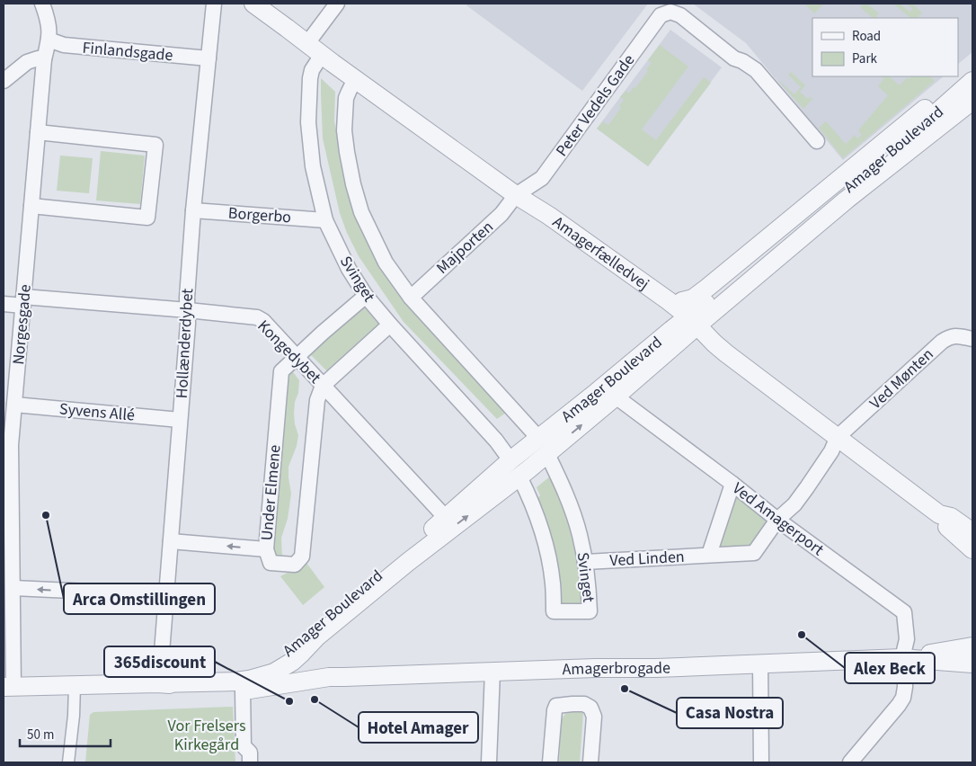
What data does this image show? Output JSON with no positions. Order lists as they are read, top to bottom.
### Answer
{
  "streets": {
    "street": [
      "Finlandsgade",
      "Peter Vedels Gade",
      "Amager Boulevard",
      "Borgerbo",
      "Majporten",
      "Amagerfælledvej",
      "Svinget",
      "Norgesgade",
      "Hollænderdybet",
      "Kongedybet",
      "Ved Mønten",
      "Syvens Allé",
      "Under Elmene",
      "Ved Amagerport",
      "Ved Linden",
      "Amagerbrogade"
    ]
  },
  "crossings": [
    ["Finlandsgade", "Norgesgade"],
    ["Finlandsgade", "Hollænderdybet"],
    ["Peter Vedels Gade", "Majporten"],
    ["Peter Vedels Gade", "Amagerfælledvej"],
    ["Amager Boulevard", "Amagerfælledvej"],
    ["Amager Boulevard", "Svinget"],
    ["Amager Boulevard", "Kongedybet"],
    ["Amager Boulevard", "Ved Amagerport"],
    ["Amager Boulevard", "Amagerbrogade"],
    ["Borgerbo", "Svinget"],
    ["Borgerbo", "Hollænderdybet"],
    ["Majporten", "Amagerfælledvej"],
    ["Majporten", "Svinget"],
    ["Amagerfælledvej", "Svinget"],
    ["Amagerfælledvej", "Ved Mønten"],
    ["Amagerfælledvej", "Ved Linden"],
    ["Svinget", "Under Elmene"],
    ["Svinget", "Ved Linden"],
    ["Norgesgade", "Kongedybet"],
    ["Norgesgade", "Syvens Allé"],
    ["Norgesgade", "Amagerbrogade"],
    ["Hollænderdybet", "Kongedybet"],
    ["Hollænderdybet", "Syvens Allé"],
    ["Hollænderdybet", "Amagerbrogade"],
    ["Kongedybet", "Under Elmene"],
    ["Ved Mønten", "Ved Linden"],
    ["Ved Amagerport", "Ved Linden"],
    ["Ved Amagerport", "Amagerbrogade"]
  ],
  "parks": ["Vor Frelsers Kirkegård"],
  "places": [
    "Arca Omstillingen",
    "Alex Beck",
    "Casa Nostra",
    "Hotel Amager",
    "365discount"
  ],
  "legend": ["Road", "Park"],
  "scale_bar": "50 m"
}
